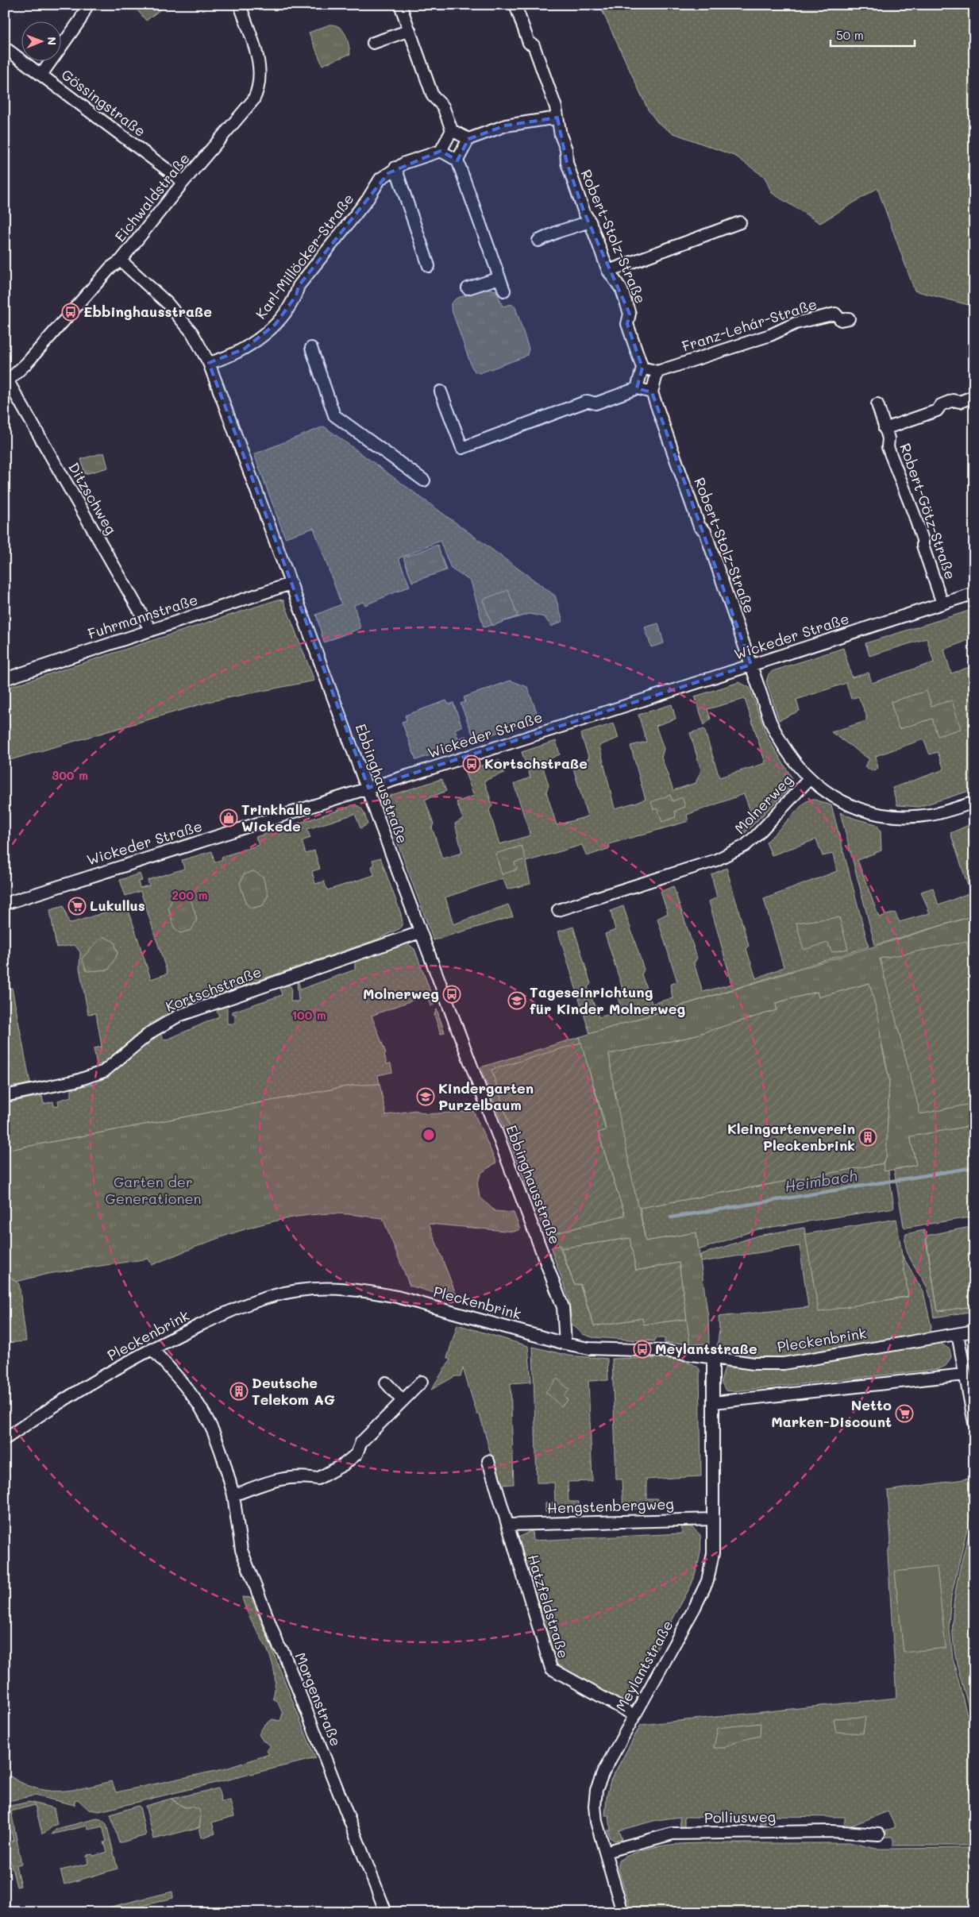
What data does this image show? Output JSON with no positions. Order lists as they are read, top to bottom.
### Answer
{
  "streets": {
    "street": [
      "Gössingstraße",
      "Eichwaldstraße",
      "Robert-Stolz-Straße",
      "Karl-Millöcker-Straße",
      "Franz-Lehár-Straße",
      "Ditzschweg",
      "Robert-Götz-Straße",
      "Fuhrmannstraße",
      "Wickeder Straße",
      "Ebbinghausstraße",
      "Molnerweg",
      "Kortschstraße",
      "Pleckenbrink",
      "Hengstenbergweg",
      "Hatzfeldstraße",
      "Meylantstraße",
      "Morgenstraße",
      "Polliusweg"
    ]
  },
  "crossings": [
    ["Gössingstraße", "Eichwaldstraße"],
    ["Eichwaldstraße", "Ditzschweg"],
    ["Eichwaldstraße", "Ebbinghausstraße"],
    ["Robert-Stolz-Straße", "Wickeder Straße"],
    ["Robert-Stolz-Straße", "Molnerweg"],
    ["Karl-Millöcker-Straße", "Ebbinghausstraße"],
    ["Ditzschweg", "Fuhrmannstraße"],
    ["Robert-Götz-Straße", "Wickeder Straße"],
    ["Fuhrmannstraße", "Ebbinghausstraße"],
    ["Wickeder Straße", "Ebbinghausstraße"],
    ["Ebbinghausstraße", "Kortschstraße"],
    ["Ebbinghausstraße", "Pleckenbrink"],
    ["Pleckenbrink", "Meylantstraße"],
    ["Pleckenbrink", "Morgenstraße"],
    ["Hengstenbergweg", "Hatzfeldstraße"],
    ["Hengstenbergweg", "Meylantstraße"],
    ["Hatzfeldstraße", "Meylantstraße"],
    ["Meylantstraße", "Polliusweg"]
  ],
  "water": ["Heimbach"],
  "parks": ["Garten der Generationen"],
  "places": {
    "bus stop": [
      "Ebbinghausstraße",
      "Kortschstraße",
      "Molnerweg",
      "Meylantstraße"
    ],
    "shop": ["Trinkhalle Wickede"],
    "supermarket": ["Lukullus", "Netto Marken-Discount"],
    "school or university": ["Tageseinrichtung für Kinder Molnerweg", "Kindergarten Purzelbaum"],
    "building": ["Kleingartenverein Pleckenbrink", "Deutsche Telekom AG"]
  },
  "scale_bar": "50 m",
  "north": "right",
  "rings": ["300 m", "200 m", "100 m"]
}
